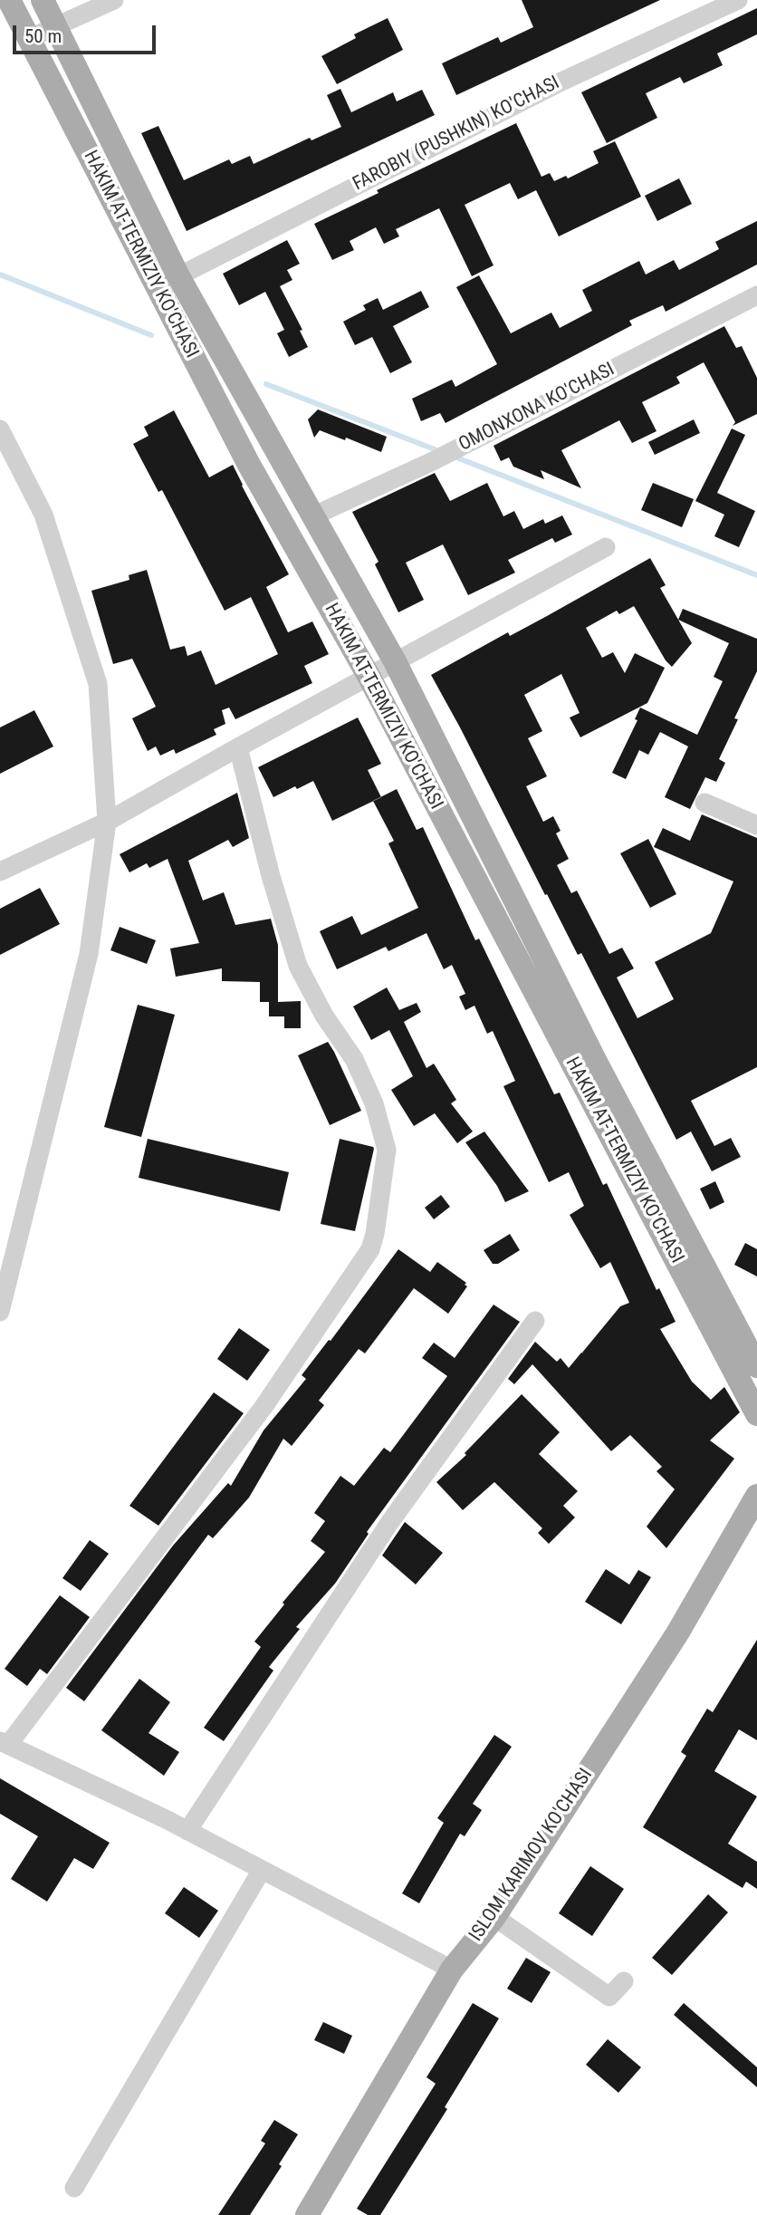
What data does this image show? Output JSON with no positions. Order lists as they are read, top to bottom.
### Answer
{
  "streets": {
    "main road": ["HAKIM AT-TERMIZIY KO'CHASI", "ISLOM KARIMOV KO'CHASI"],
    "street": ["FAROBIY (PUSHKIN) KO'CHASI", "OMONXONA KO'CHASI"]
  },
  "crossings": [
    ["FAROBIY (PUSHKIN) KO'CHASI", "HAKIM AT-TERMIZIY KO'CHASI"],
    ["HAKIM AT-TERMIZIY KO'CHASI", "OMONXONA KO'CHASI"]
  ],
  "scale_bar": "50 m"
}
